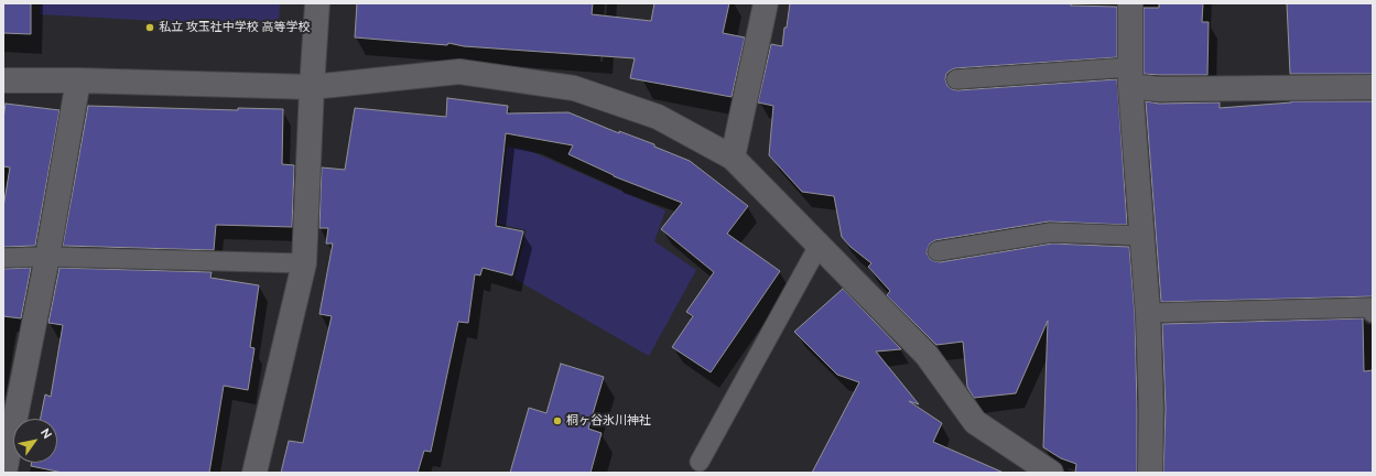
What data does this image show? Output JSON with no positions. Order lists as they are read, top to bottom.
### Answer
{
  "places": ["私立 攻玉社中学校 高等学校", "桐ヶ谷氷川神社"],
  "north": "top right"
}
